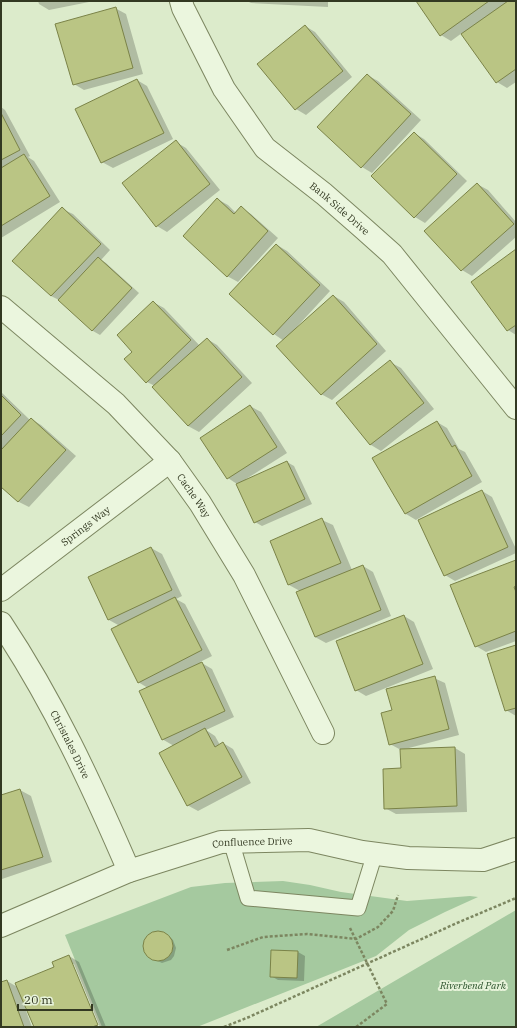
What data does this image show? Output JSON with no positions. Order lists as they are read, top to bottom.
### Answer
{
  "streets": {
    "street": [
      "Bank Side Drive",
      "Cache Way",
      "Springs Way",
      "Christales Drive",
      "Confluence Drive"
    ]
  },
  "crossings": [
    ["Cache Way", "Springs Way"],
    ["Christales Drive", "Confluence Drive"]
  ],
  "parks": ["Riverbend Park"],
  "scale_bar": "20 m"
}
